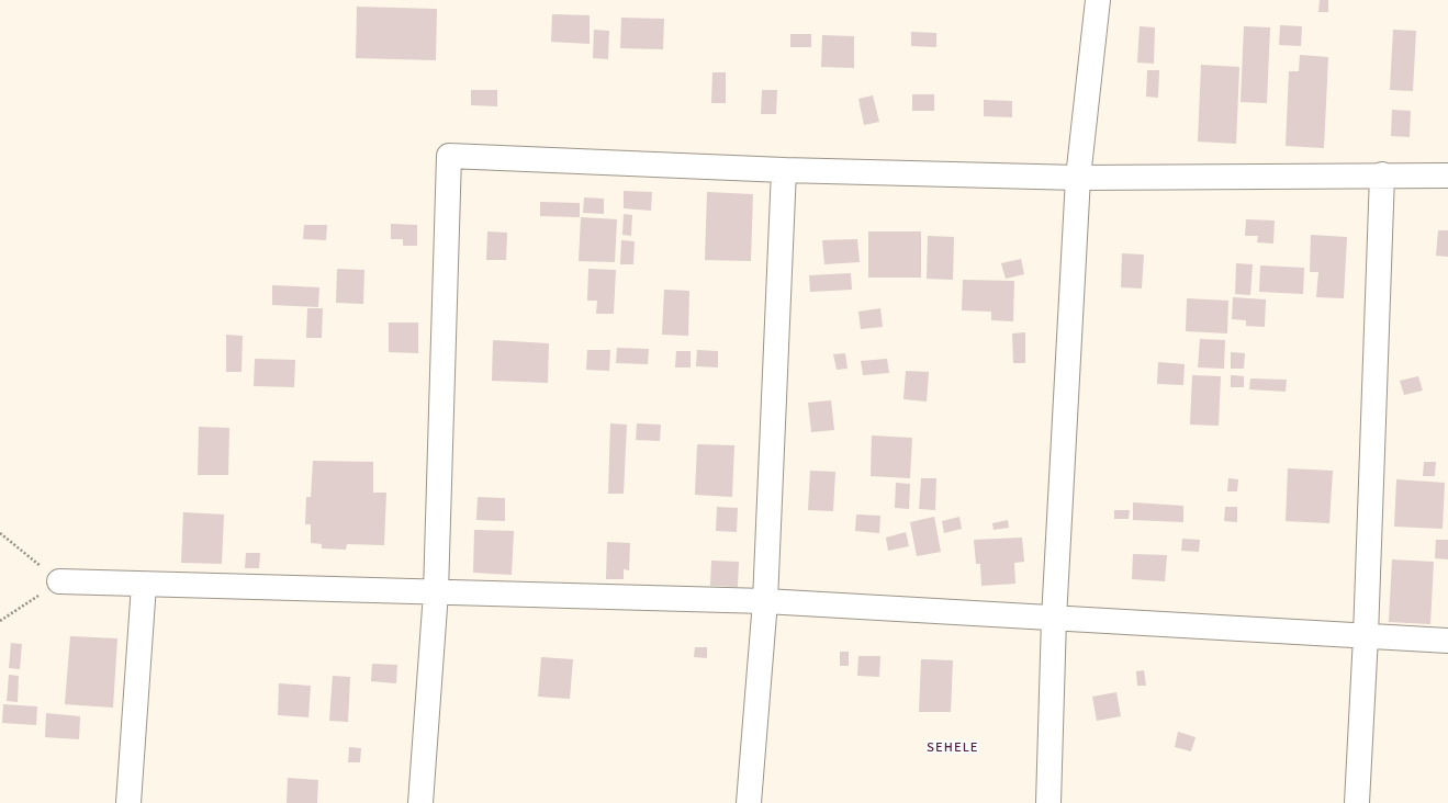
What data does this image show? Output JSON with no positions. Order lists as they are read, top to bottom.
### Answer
{
  "districts": ["SEHELE"]
}
